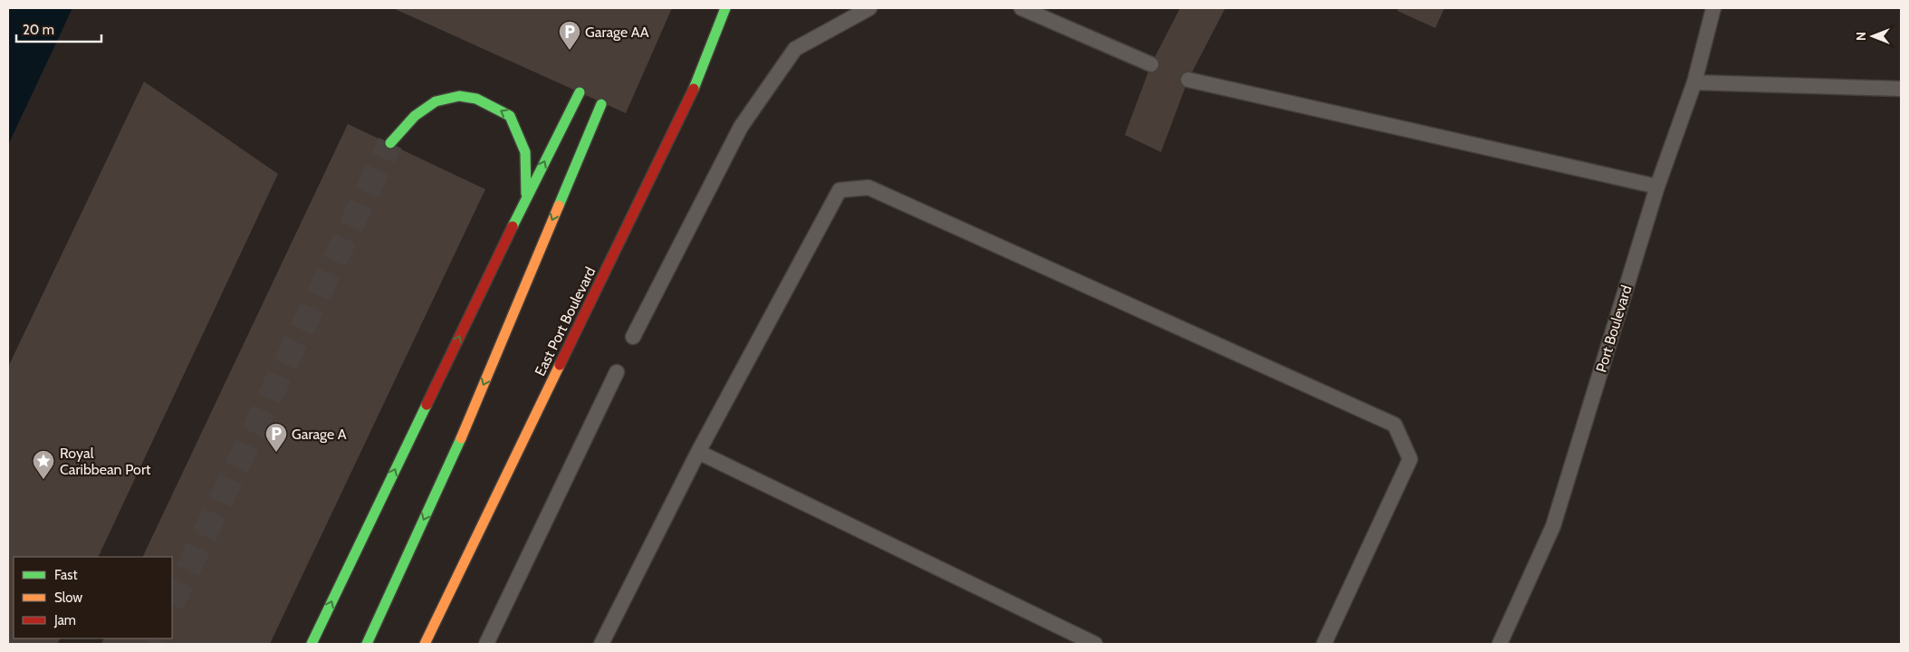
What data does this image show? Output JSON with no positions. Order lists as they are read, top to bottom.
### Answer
{
  "streets": {
    "street": ["East Port Boulevard"],
    "lane": ["Port Boulevard"]
  },
  "places": {
    "parking": ["Garage AA", "Garage A"],
    "place": ["Royal Caribbean Port"]
  },
  "legend": ["Fast", "Slow", "Jam"],
  "scale_bar": "20 m",
  "north": "left"
}
